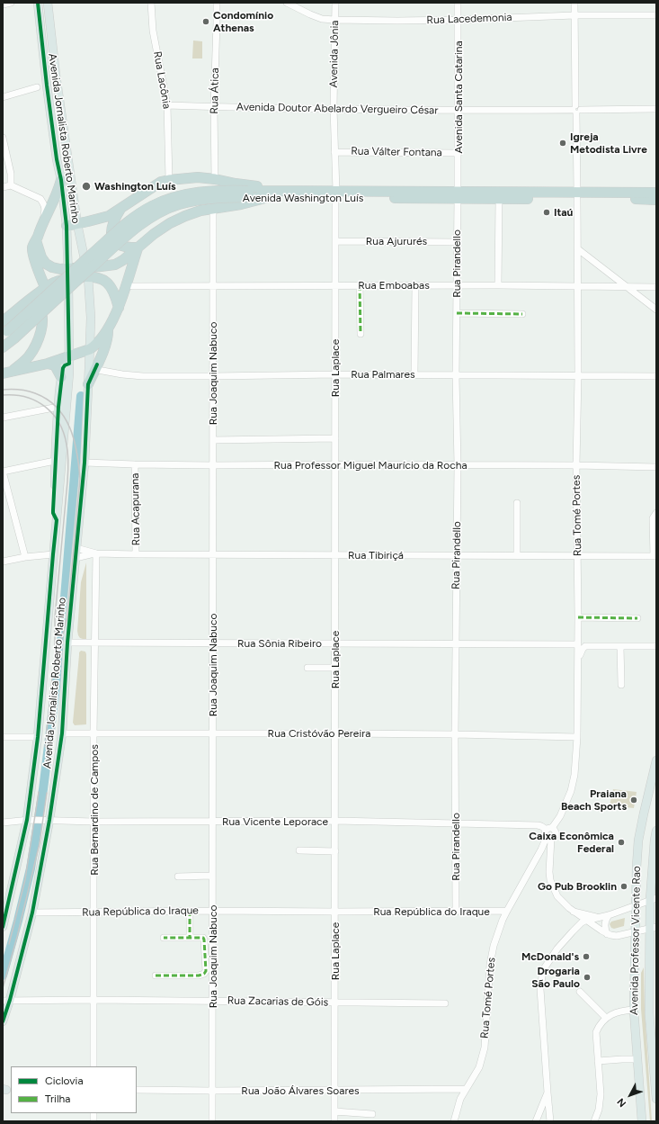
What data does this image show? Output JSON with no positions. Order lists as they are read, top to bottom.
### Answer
{
  "streets": {
    "highway": ["Avenida Washington Luís"],
    "main road": ["Avenida Jornalista Roberto Marinho", "Avenida Professor Vicente Rao"],
    "street": [
      "Rua Lacedemonia",
      "Avenida Jônia",
      "Rua Lacônia",
      "Rua Ática",
      "Avenida Santa Catarina",
      "Avenida Doutor Abelardo Vergueiro César",
      "Rua Válter Fontana",
      "Rua Ajururés",
      "Rua Pirandello",
      "Rua Emboabas",
      "Rua Laplace",
      "Rua Joaquim Nabuco",
      "Rua Palmares",
      "Rua Professor Miguel Maurício da Rocha",
      "Rua Acapurana",
      "Rua Tomé Portes",
      "Rua Tibiriçá",
      "Rua Sônia Ribeiro",
      "Rua Cristóvão Pereira",
      "Rua Bernardino de Campos",
      "Rua Vicente Leporace",
      "Rua República do Iraque",
      "Rua Zacarias de Góis",
      "Rua João Álvares Soares"
    ]
  },
  "crossings": [
    ["Rua Lacedemonia", "Avenida Jônia"],
    ["Rua Lacedemonia", "Avenida Santa Catarina"],
    ["Rua Lacedemonia", "Rua Tomé Portes"],
    ["Avenida Jônia", "Avenida Doutor Abelardo Vergueiro César"],
    ["Avenida Jônia", "Rua Válter Fontana"],
    ["Avenida Jônia", "Avenida Washington Luís"],
    ["Avenida Jônia", "Rua Laplace"],
    ["Rua Lacônia", "Avenida Doutor Abelardo Vergueiro César"],
    ["Rua Ática", "Avenida Doutor Abelardo Vergueiro César"],
    ["Avenida Santa Catarina", "Avenida Doutor Abelardo Vergueiro César"],
    ["Avenida Santa Catarina", "Rua Válter Fontana"],
    ["Avenida Santa Catarina", "Avenida Washington Luís"],
    ["Avenida Santa Catarina", "Rua Pirandello"],
    ["Avenida Doutor Abelardo Vergueiro César", "Rua Tomé Portes"],
    ["Avenida Jornalista Roberto Marinho", "Rua Palmares"],
    ["Avenida Jornalista Roberto Marinho", "Rua Professor Miguel Maurício da Rocha"],
    ["Avenida Jornalista Roberto Marinho", "Rua Tibiriçá"],
    ["Avenida Jornalista Roberto Marinho", "Rua Sônia Ribeiro"],
    ["Avenida Jornalista Roberto Marinho", "Rua Cristóvão Pereira"],
    ["Avenida Jornalista Roberto Marinho", "Rua Vicente Leporace"],
    ["Avenida Jornalista Roberto Marinho", "Rua República do Iraque"],
    ["Avenida Jornalista Roberto Marinho", "Rua Zacarias de Góis"],
    ["Avenida Washington Luís", "Rua Pirandello"],
    ["Avenida Washington Luís", "Rua Laplace"],
    ["Avenida Washington Luís", "Rua Tomé Portes"],
    ["Rua Ajururés", "Rua Pirandello"],
    ["Rua Ajururés", "Rua Laplace"],
    ["Rua Pirandello", "Rua Emboabas"],
    ["Rua Pirandello", "Rua Palmares"],
    ["Rua Pirandello", "Rua Professor Miguel Maurício da Rocha"],
    ["Rua Pirandello", "Rua Tibiriçá"],
    ["Rua Pirandello", "Rua Sônia Ribeiro"],
    ["Rua Pirandello", "Rua Cristóvão Pereira"],
    ["Rua Pirandello", "Rua Vicente Leporace"],
    ["Rua Pirandello", "Rua República do Iraque"],
    ["Rua Emboabas", "Rua Laplace"],
    ["Rua Emboabas", "Rua Joaquim Nabuco"],
    ["Rua Emboabas", "Rua Tomé Portes"],
    ["Rua Laplace", "Rua Palmares"],
    ["Rua Laplace", "Rua Professor Miguel Maurício da Rocha"],
    ["Rua Laplace", "Rua Tibiriçá"],
    ["Rua Laplace", "Rua Sônia Ribeiro"],
    ["Rua Laplace", "Rua Cristóvão Pereira"],
    ["Rua Laplace", "Rua Vicente Leporace"],
    ["Rua Laplace", "Rua República do Iraque"],
    ["Rua Laplace", "Rua Zacarias de Góis"],
    ["Rua Laplace", "Rua João Álvares Soares"],
    ["Rua Joaquim Nabuco", "Rua Palmares"],
    ["Rua Joaquim Nabuco", "Rua Professor Miguel Maurício da Rocha"],
    ["Rua Joaquim Nabuco", "Rua Tibiriçá"],
    ["Rua Joaquim Nabuco", "Rua Sônia Ribeiro"],
    ["Rua Joaquim Nabuco", "Rua Cristóvão Pereira"],
    ["Rua Joaquim Nabuco", "Rua Vicente Leporace"],
    ["Rua Joaquim Nabuco", "Rua República do Iraque"],
    ["Rua Joaquim Nabuco", "Rua Zacarias de Góis"],
    ["Rua Joaquim Nabuco", "Rua João Álvares Soares"],
    ["Rua Palmares", "Rua Tomé Portes"],
    ["Rua Professor Miguel Maurício da Rocha", "Rua Acapurana"],
    ["Rua Professor Miguel Maurício da Rocha", "Rua Tomé Portes"],
    ["Rua Acapurana", "Rua Tibiriçá"],
    ["Rua Tomé Portes", "Rua Tibiriçá"],
    ["Rua Tomé Portes", "Rua Sônia Ribeiro"],
    ["Rua Tomé Portes", "Rua Cristóvão Pereira"],
    ["Rua Tomé Portes", "Rua Vicente Leporace"],
    ["Rua Tomé Portes", "Rua República do Iraque"],
    ["Rua Tomé Portes", "Rua João Álvares Soares"],
    ["Rua Tibiriçá", "Rua Bernardino de Campos"],
    ["Rua Sônia Ribeiro", "Rua Bernardino de Campos"],
    ["Rua Cristóvão Pereira", "Rua Bernardino de Campos"],
    ["Rua Bernardino de Campos", "Rua Vicente Leporace"],
    ["Rua Bernardino de Campos", "Rua República do Iraque"],
    ["Rua Bernardino de Campos", "Rua Zacarias de Góis"]
  ],
  "places": [
    "Condomínio Athenas",
    "Igreja Metodista Livre",
    "Washington Luís",
    "Itaú",
    "Praiana Beach Sports",
    "Caixa Econômica Federal",
    "Go Pub Brooklin",
    "McDonald's",
    "Drogaria São Paulo"
  ],
  "legend": ["Ciclovia", "Trilha"],
  "north": "bottom left"
}
